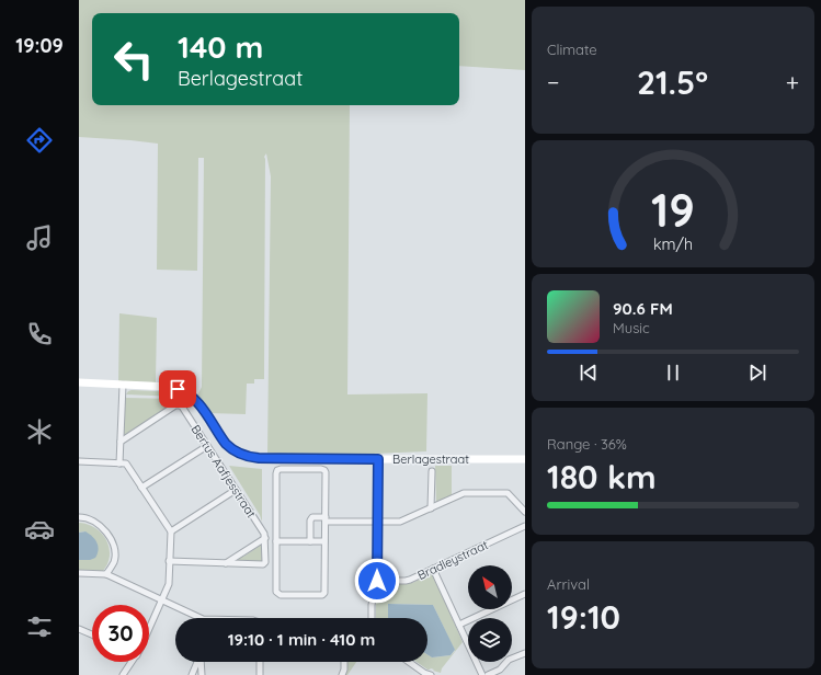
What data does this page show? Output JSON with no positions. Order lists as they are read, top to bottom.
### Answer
{
  "streets": {
    "street": ["Berlagestraat", "Bertus Aafjesstraat", "Bradleystraat"]
  },
  "north": "top left",
  "page": {
    "tabs": "19:09",
    "tile": [
      "Climate",
      ["Range · 36%", "180 km"],
      ["Arrival", "19:10"]
    ],
    "turn": ["140 m", "Berlagestraat"],
    "heat": ["−", "21.5°", "+"],
    "song": ["90.6 FM", "Music"],
    "limit": "30",
    "trip": "19:10 · 1 min · 410 m",
    "gauge": ["19", "km/h"]
  }
}
